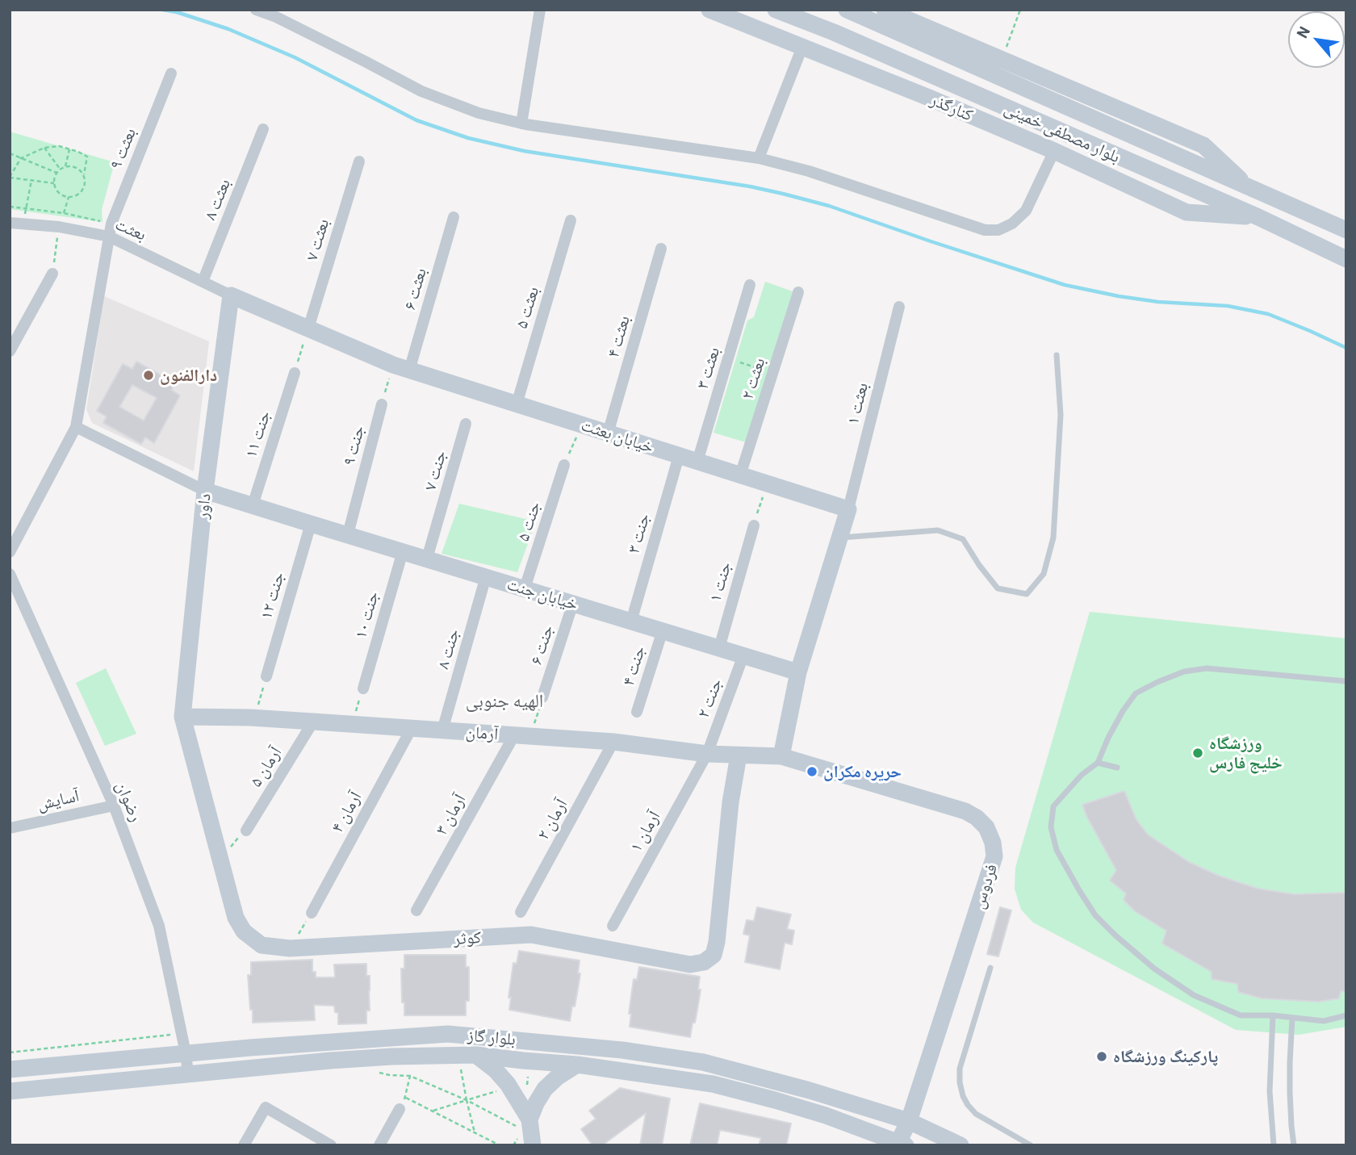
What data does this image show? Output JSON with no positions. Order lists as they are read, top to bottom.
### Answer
{
  "streets": {
    "street": [
      "کنارگذر",
      "بلوار مصطفی خمینی",
      "بعثت ۹",
      "بعثت ۸",
      "بعثت",
      "بعثت ۷",
      "بعثت ۶",
      "بعثت ۵",
      "بعثت ۴",
      "بعثت ۳",
      "بعثت ۲",
      "بعثت ۱",
      "جنت ۱۱",
      "خیابان بعثت",
      "جنت ۹",
      "جنت ۷",
      "داور",
      "جنت ۵",
      "جنت ۳",
      "جنت ۱",
      "خیابان جنت",
      "جنت ۱۲",
      "جنت ۱۰",
      "جنت ۶",
      "جنت ۸",
      "جنت ۴",
      "جنت ۲",
      "آرمان",
      "آرمان ۵",
      "آسایش",
      "رضوان",
      "آرمان ۴",
      "آرمان ۳",
      "آرمان ۲",
      "آرمان ۱",
      "فردوس",
      "کوثر",
      "بلوار گاز"
    ]
  },
  "crossings": [
    ["کنارگذر", "بلوار مصطفی خمینی"],
    ["بعثت ۹", "بعثت"],
    ["بعثت ۸", "بعثت"],
    ["بعثت", "خیابان بعثت"],
    ["بعثت", "داور"],
    ["بعثت ۷", "خیابان بعثت"],
    ["بعثت ۶", "خیابان بعثت"],
    ["بعثت ۵", "خیابان بعثت"],
    ["بعثت ۴", "خیابان بعثت"],
    ["بعثت ۳", "خیابان بعثت"],
    ["بعثت ۲", "خیابان بعثت"],
    ["بعثت ۱", "خیابان بعثت"],
    ["جنت ۱۱", "خیابان جنت"],
    ["خیابان بعثت", "داور"],
    ["خیابان بعثت", "جنت ۳"],
    ["جنت ۹", "خیابان جنت"],
    ["جنت ۷", "خیابان جنت"],
    ["داور", "خیابان جنت"],
    ["داور", "آرمان"],
    ["داور", "کوثر"],
    ["جنت ۵", "خیابان جنت"],
    ["جنت ۳", "خیابان جنت"],
    ["جنت ۱", "خیابان جنت"],
    ["خیابان جنت", "جنت ۱۲"],
    ["خیابان جنت", "جنت ۱۰"],
    ["خیابان جنت", "جنت ۶"],
    ["خیابان جنت", "جنت ۸"],
    ["خیابان جنت", "جنت ۴"],
    ["خیابان جنت", "جنت ۲"],
    ["جنت ۸", "آرمان"],
    ["جنت ۲", "آرمان"],
    ["جنت ۲", "آرمان ۱"],
    ["آرمان", "آرمان ۵"],
    ["آرمان", "آرمان ۴"],
    ["آرمان", "آرمان ۳"],
    ["آرمان", "آرمان ۲"],
    ["آرمان", "آرمان ۱"],
    ["آرمان", "فردوس"],
    ["آرمان", "کوثر"],
    ["آسایش", "رضوان"],
    ["رضوان", "بلوار گاز"],
    ["فردوس", "بلوار گاز"]
  ],
  "districts": ["الهیه جنوبی"],
  "places": [
    "دارالفنون",
    "ورزشگاه خلیج فارس",
    "حریره مکران",
    "پارکینگ ورزشگاه"
  ],
  "north": "top left"
}
